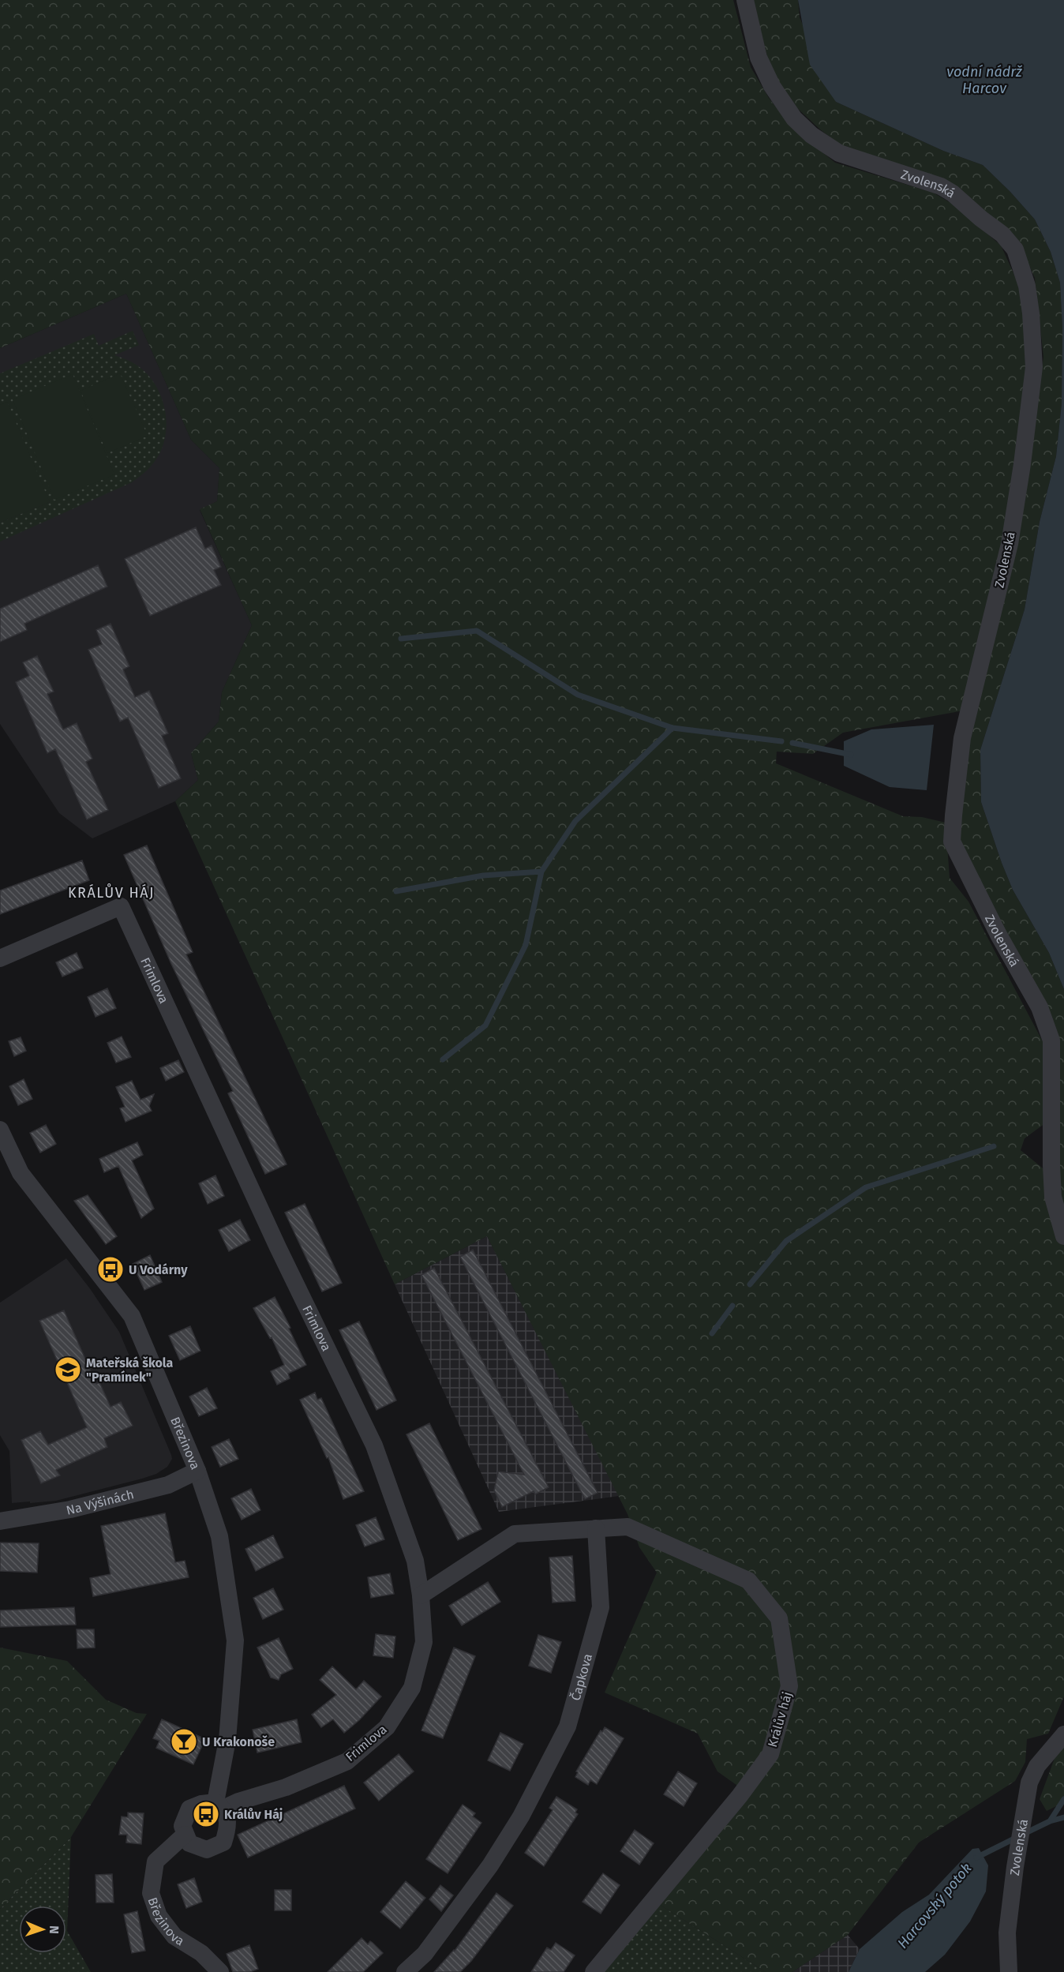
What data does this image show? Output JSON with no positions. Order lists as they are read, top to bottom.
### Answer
{
  "streets": {
    "street": [
      "Zvolenská",
      "Frimlova",
      "Březinova",
      "Na Výšinách",
      "Čapkova",
      "Králův háj"
    ]
  },
  "crossings": [
    ["Frimlova", "Březinova"],
    ["Březinova", "Na Výšinách"],
    ["Čapkova", "Králův háj"]
  ],
  "districts": ["KRÁLŮV HÁJ"],
  "water": ["vodní nádrž Harcov", "Harcovský potok"],
  "places": {
    "bus stop": ["U Vodárny", "Králův Háj"],
    "school or university": ["Mateřská škola \"Pramínek\""],
    "bar": ["U Krakonoše"]
  },
  "north": "right"
}
